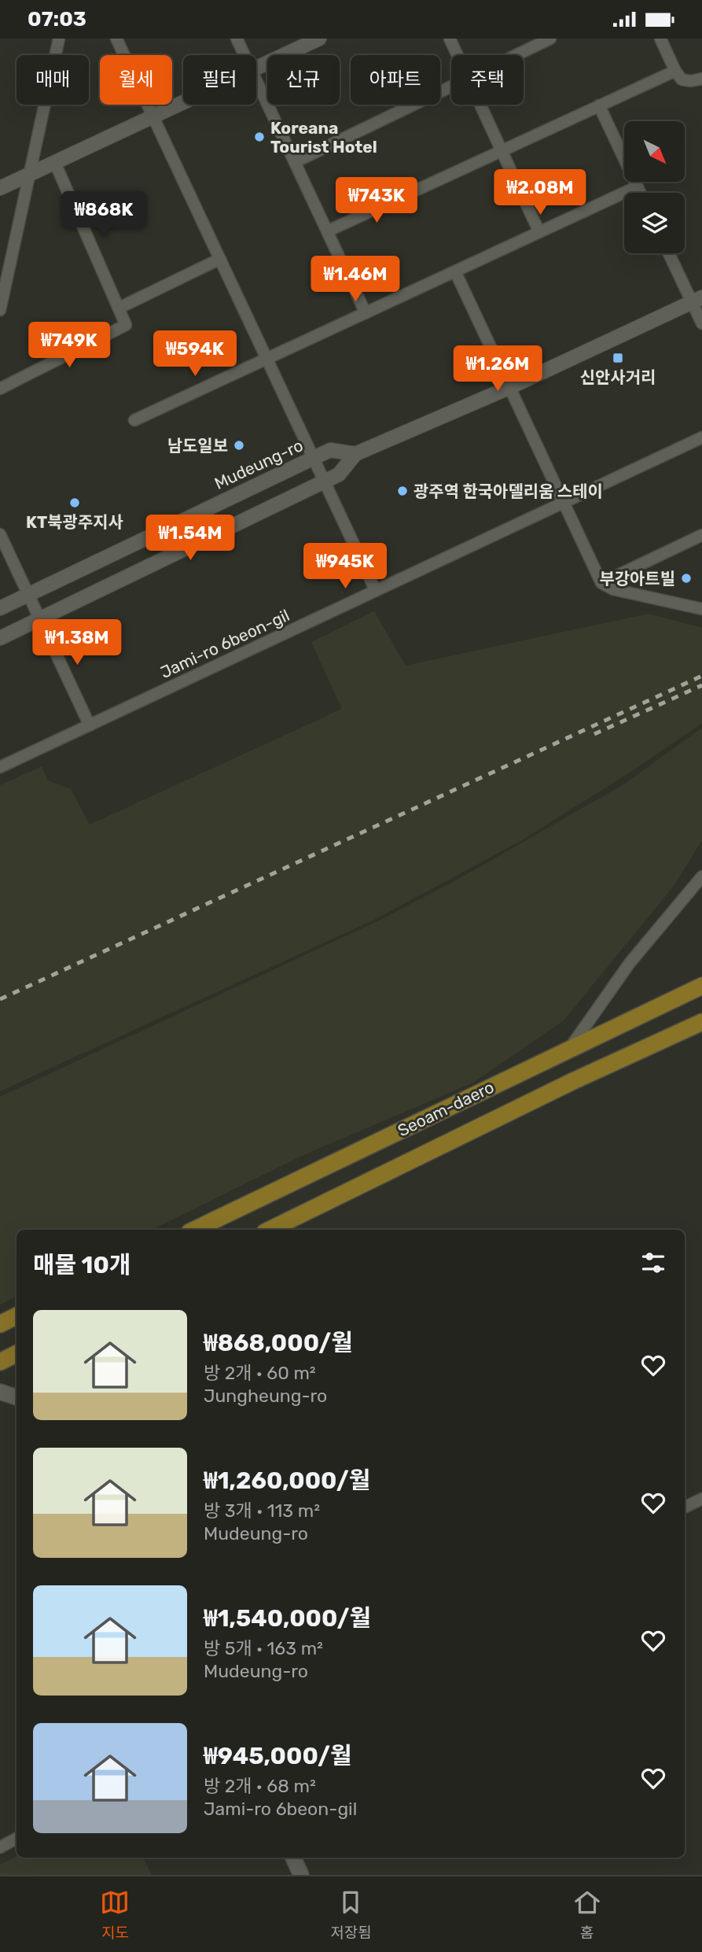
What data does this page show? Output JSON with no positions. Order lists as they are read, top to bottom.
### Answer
{
  "streets": {
    "main road": ["Seoam-daero"],
    "street": ["Mudeung-ro", "Jami-ro 6beon-gil"]
  },
  "places": {
    "other": [
      "Koreana Tourist Hotel",
      "남도일보",
      "광주역 한국아델리움 스테이",
      "KT북광주지사",
      "부강아트빌"
    ],
    "transit": ["신안사거리"]
  },
  "north": "bottom right",
  "page": {
    "status": "07:03",
    "chip": [
      "매매",
      "월세",
      "필터",
      "신규",
      "아파트",
      "주택"
    ],
    "price": [
      "₩2.08M",
      "₩743K",
      "₩868K",
      "₩1.46M",
      "₩749K",
      "₩594K",
      "₩1.26M",
      "₩1.54M",
      "₩945K",
      "₩1.38M"
    ],
    "heading": "매물 10개",
    "list": [
      {
        "name": "₩868,000/월",
        "note": "방 2개 · 60 m² · Jungheung-ro"
      },
      {
        "name": "₩1,260,000/월",
        "note": "방 3개 · 113 m² · Mudeung-ro"
      },
      {
        "name": "₩1,540,000/월",
        "note": "방 5개 · 163 m² · Mudeung-ro"
      },
      {
        "name": "₩945,000/월",
        "note": "방 2개 · 68 m² · Jami-ro 6beon-gil"
      }
    ],
    "tabs": ["지도", "저장됨", "홈"]
  }
}
